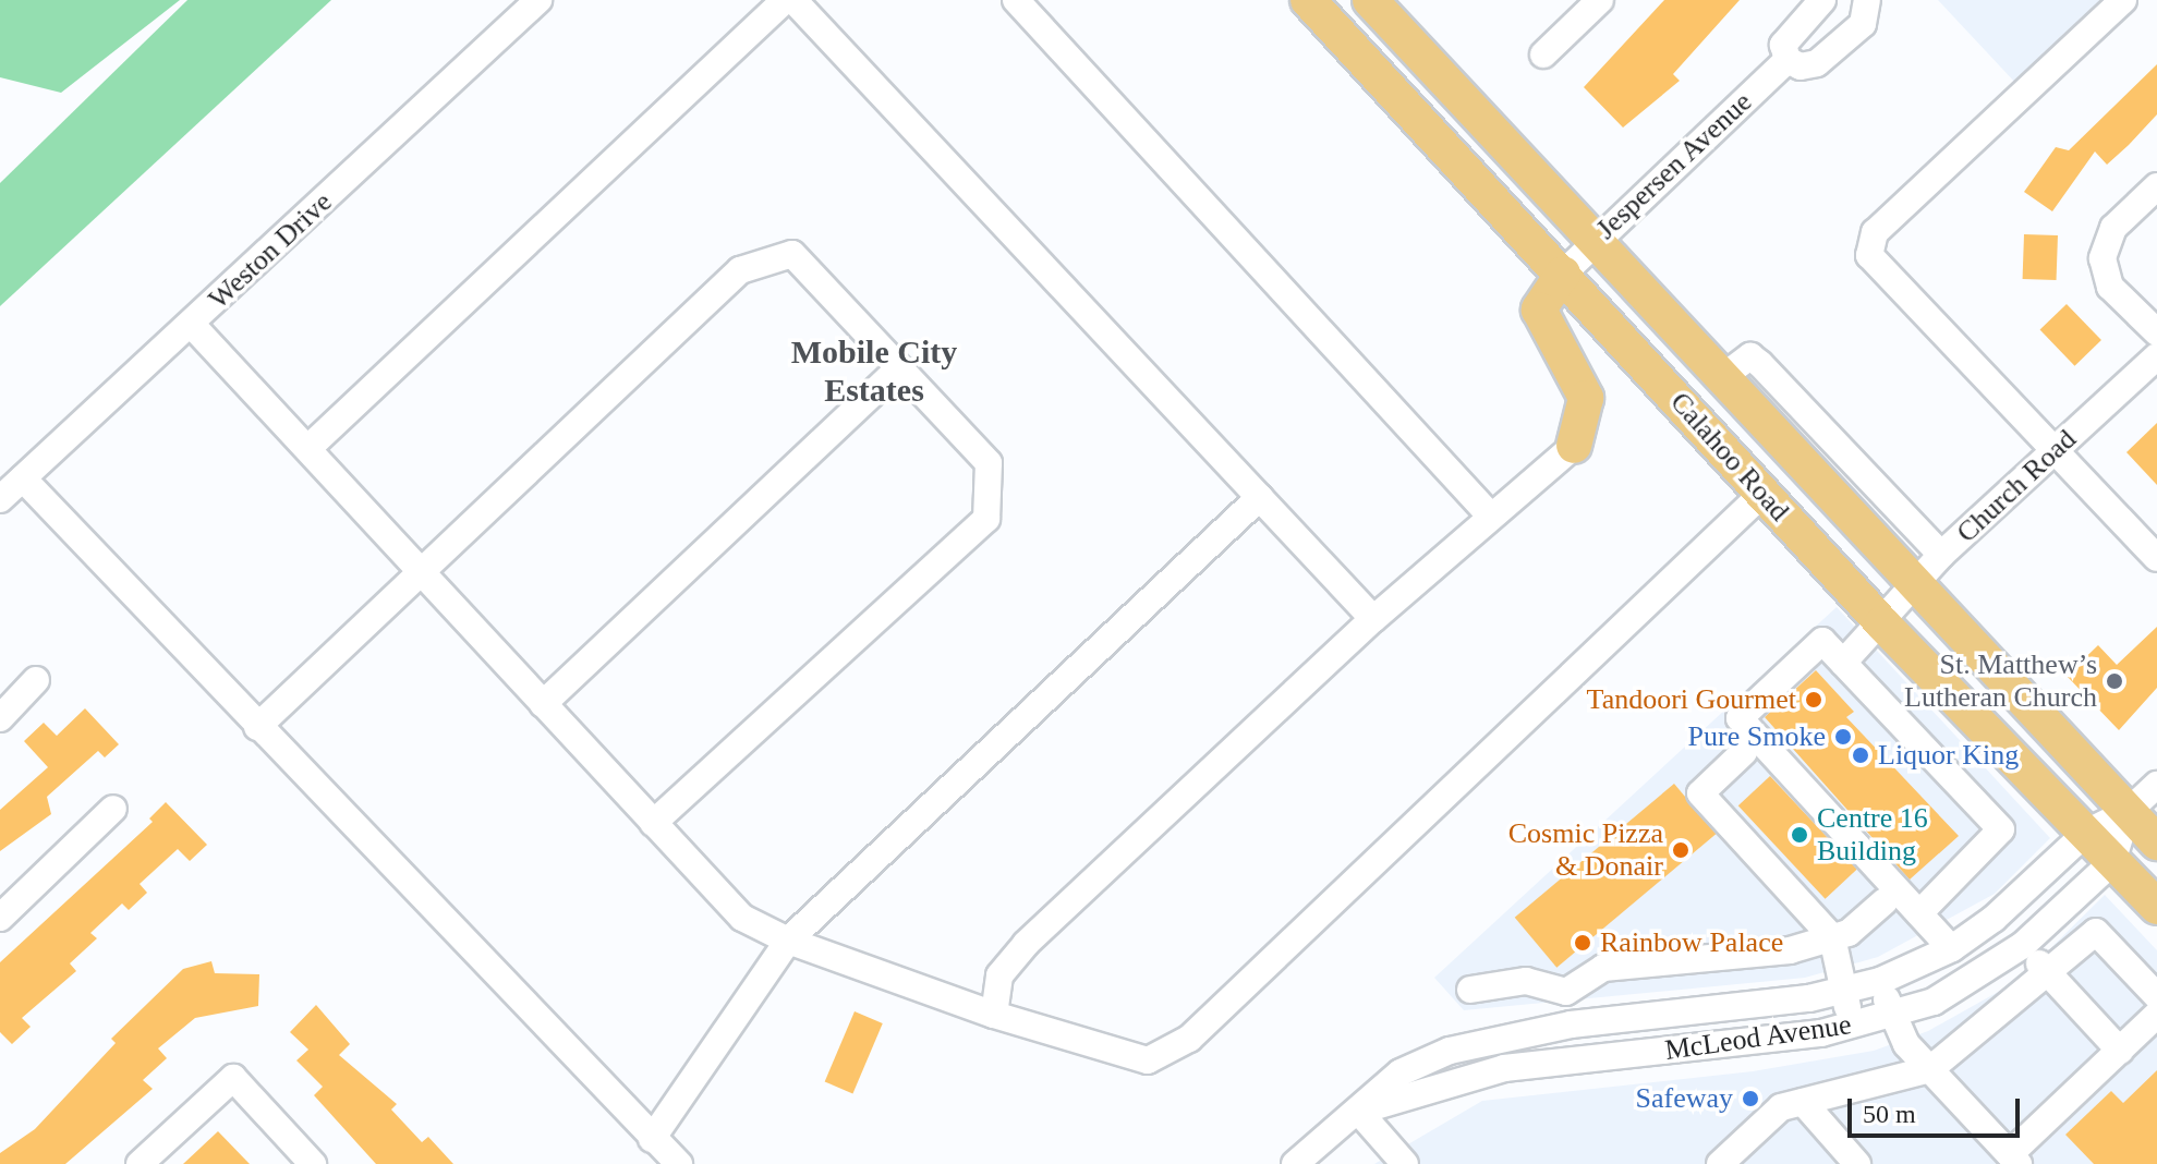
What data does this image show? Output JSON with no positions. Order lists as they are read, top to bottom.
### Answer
{
  "streets": {
    "main road": ["Calahoo Road"],
    "street": [
      "Jespersen Avenue",
      "Weston Drive",
      "Church Road",
      "McLeod Avenue"
    ]
  },
  "crossings": [
    ["Jespersen Avenue", "Calahoo Road"],
    ["Calahoo Road", "Church Road"],
    ["Calahoo Road", "McLeod Avenue"]
  ],
  "districts": ["Mobile City Estates"],
  "places": [
    "St. Matthew’s Lutheran Church",
    "Tandoori Gourmet",
    "Pure Smoke",
    "Liquor King",
    "Centre 16 Building",
    "Cosmic Pizza & Donair",
    "Rainbow Palace",
    "Safeway"
  ],
  "scale_bar": "50 m"
}
